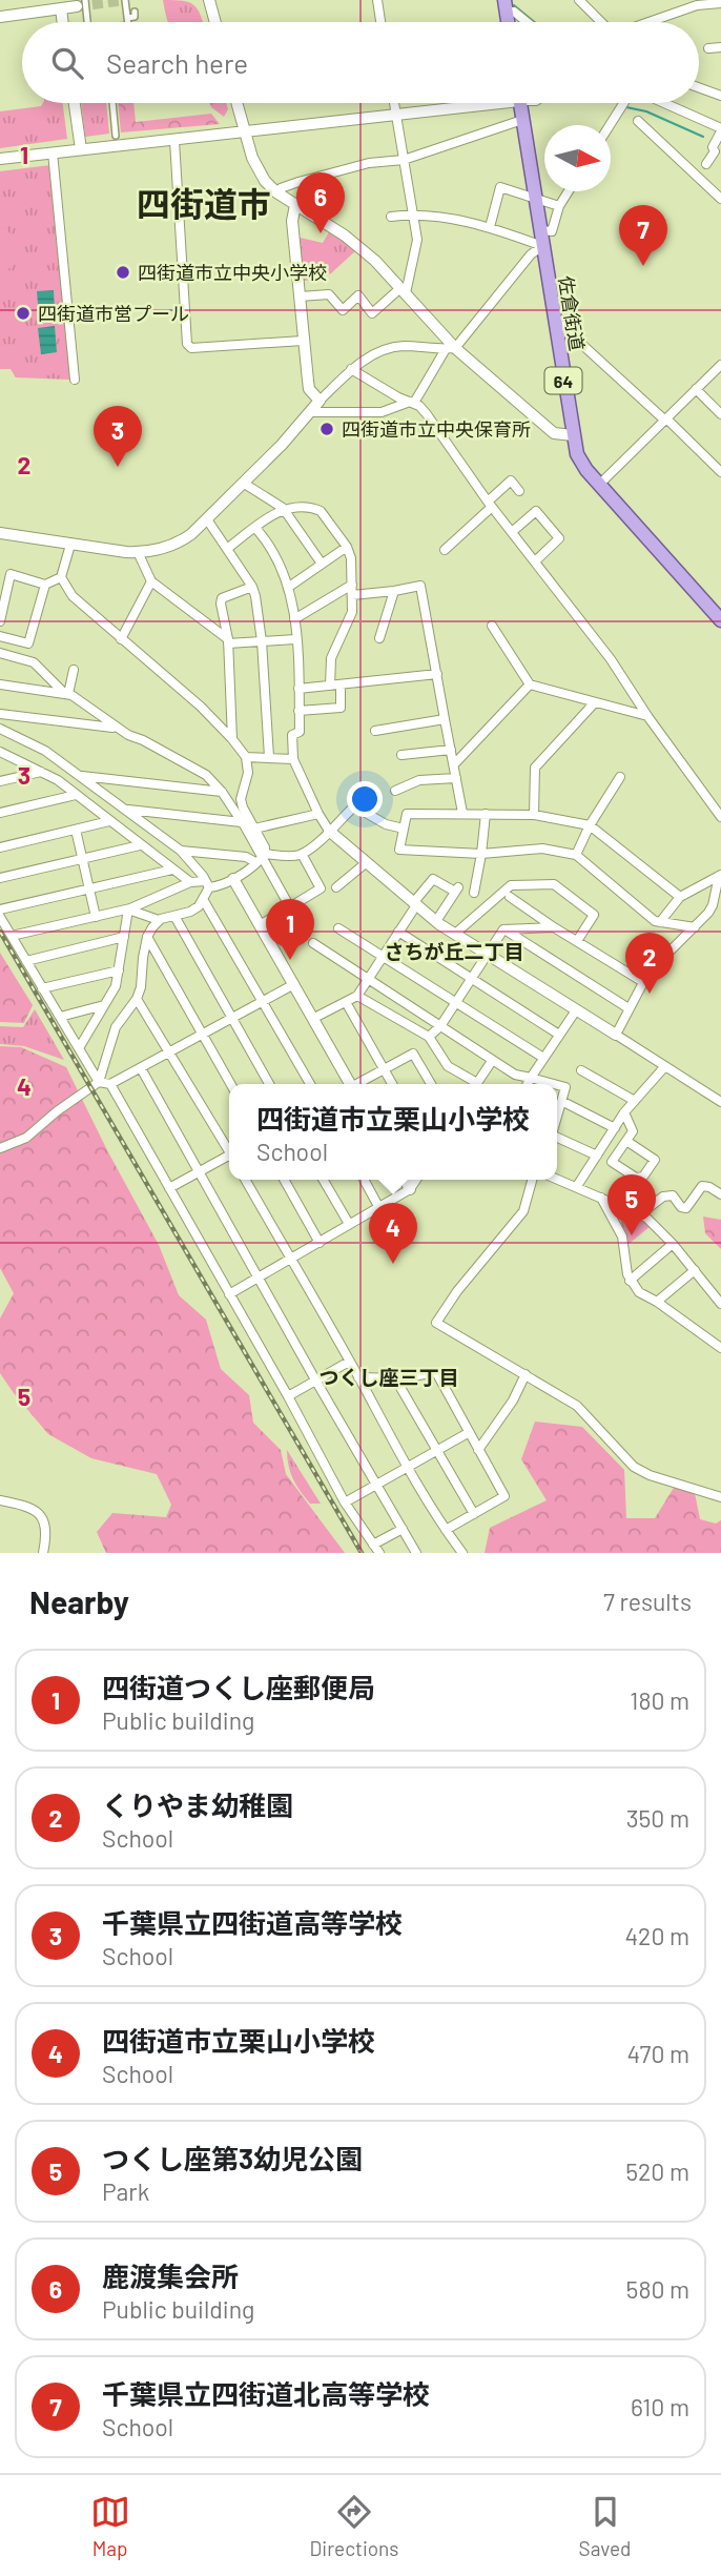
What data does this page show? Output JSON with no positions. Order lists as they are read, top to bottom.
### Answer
{
  "streets": {
    "main road": ["佐倉街道", "64"]
  },
  "districts": ["四街道市", "さちが丘二丁目", "つくし座三丁目"],
  "places": ["四街道市立中央小学校", "四街道市営プール", "四街道市立中央保育所"],
  "north": "right",
  "page": {
    "search": "Search here",
    "pins": [
      "6",
      "7",
      "3",
      "1",
      "2",
      "5",
      "4"
    ],
    "popup": ["四街道市立栗山小学校", "School"],
    "heading": ["Nearby", "7 results"],
    "list": [
      {
        "mark": "1",
        "name": "四街道つくし座郵便局",
        "note": "Public building",
        "value": "180 m"
      },
      {
        "mark": "2",
        "name": "くりやま幼稚園",
        "note": "School",
        "value": "350 m"
      },
      {
        "mark": "3",
        "name": "千葉県立四街道高等学校",
        "note": "School",
        "value": "420 m"
      },
      {
        "mark": "4",
        "name": "四街道市立栗山小学校",
        "note": "School",
        "value": "470 m"
      },
      {
        "mark": "5",
        "name": "つくし座第3幼児公園",
        "note": "Park",
        "value": "520 m"
      },
      {
        "mark": "6",
        "name": "鹿渡集会所",
        "note": "Public building",
        "value": "580 m"
      },
      {
        "mark": "7",
        "name": "千葉県立四街道北高等学校",
        "note": "School",
        "value": "610 m"
      }
    ],
    "nav": ["Map", "Directions", "Saved"]
  },
  "grid": {
    "rows": [
      "1",
      "2",
      "3",
      "4",
      "5"
    ]
  }
}
